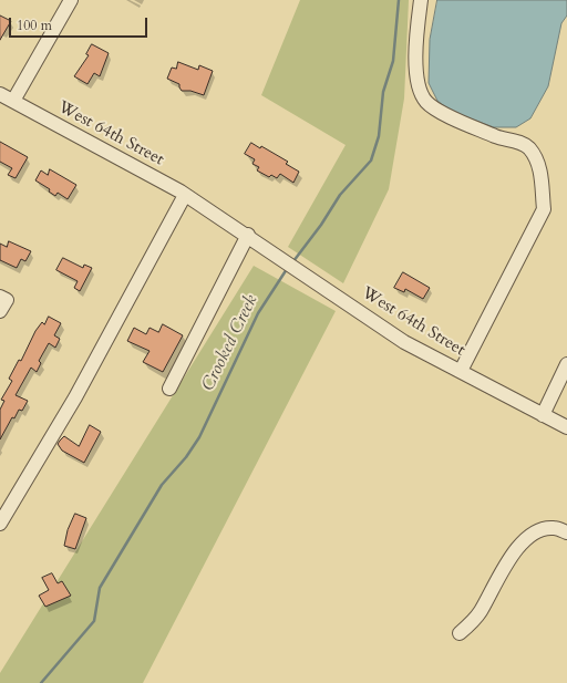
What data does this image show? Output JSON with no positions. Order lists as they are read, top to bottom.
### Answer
{
  "streets": {
    "street": ["West 64th Street"]
  },
  "water": ["Crooked Creek"],
  "scale_bar": "100 m"
}
